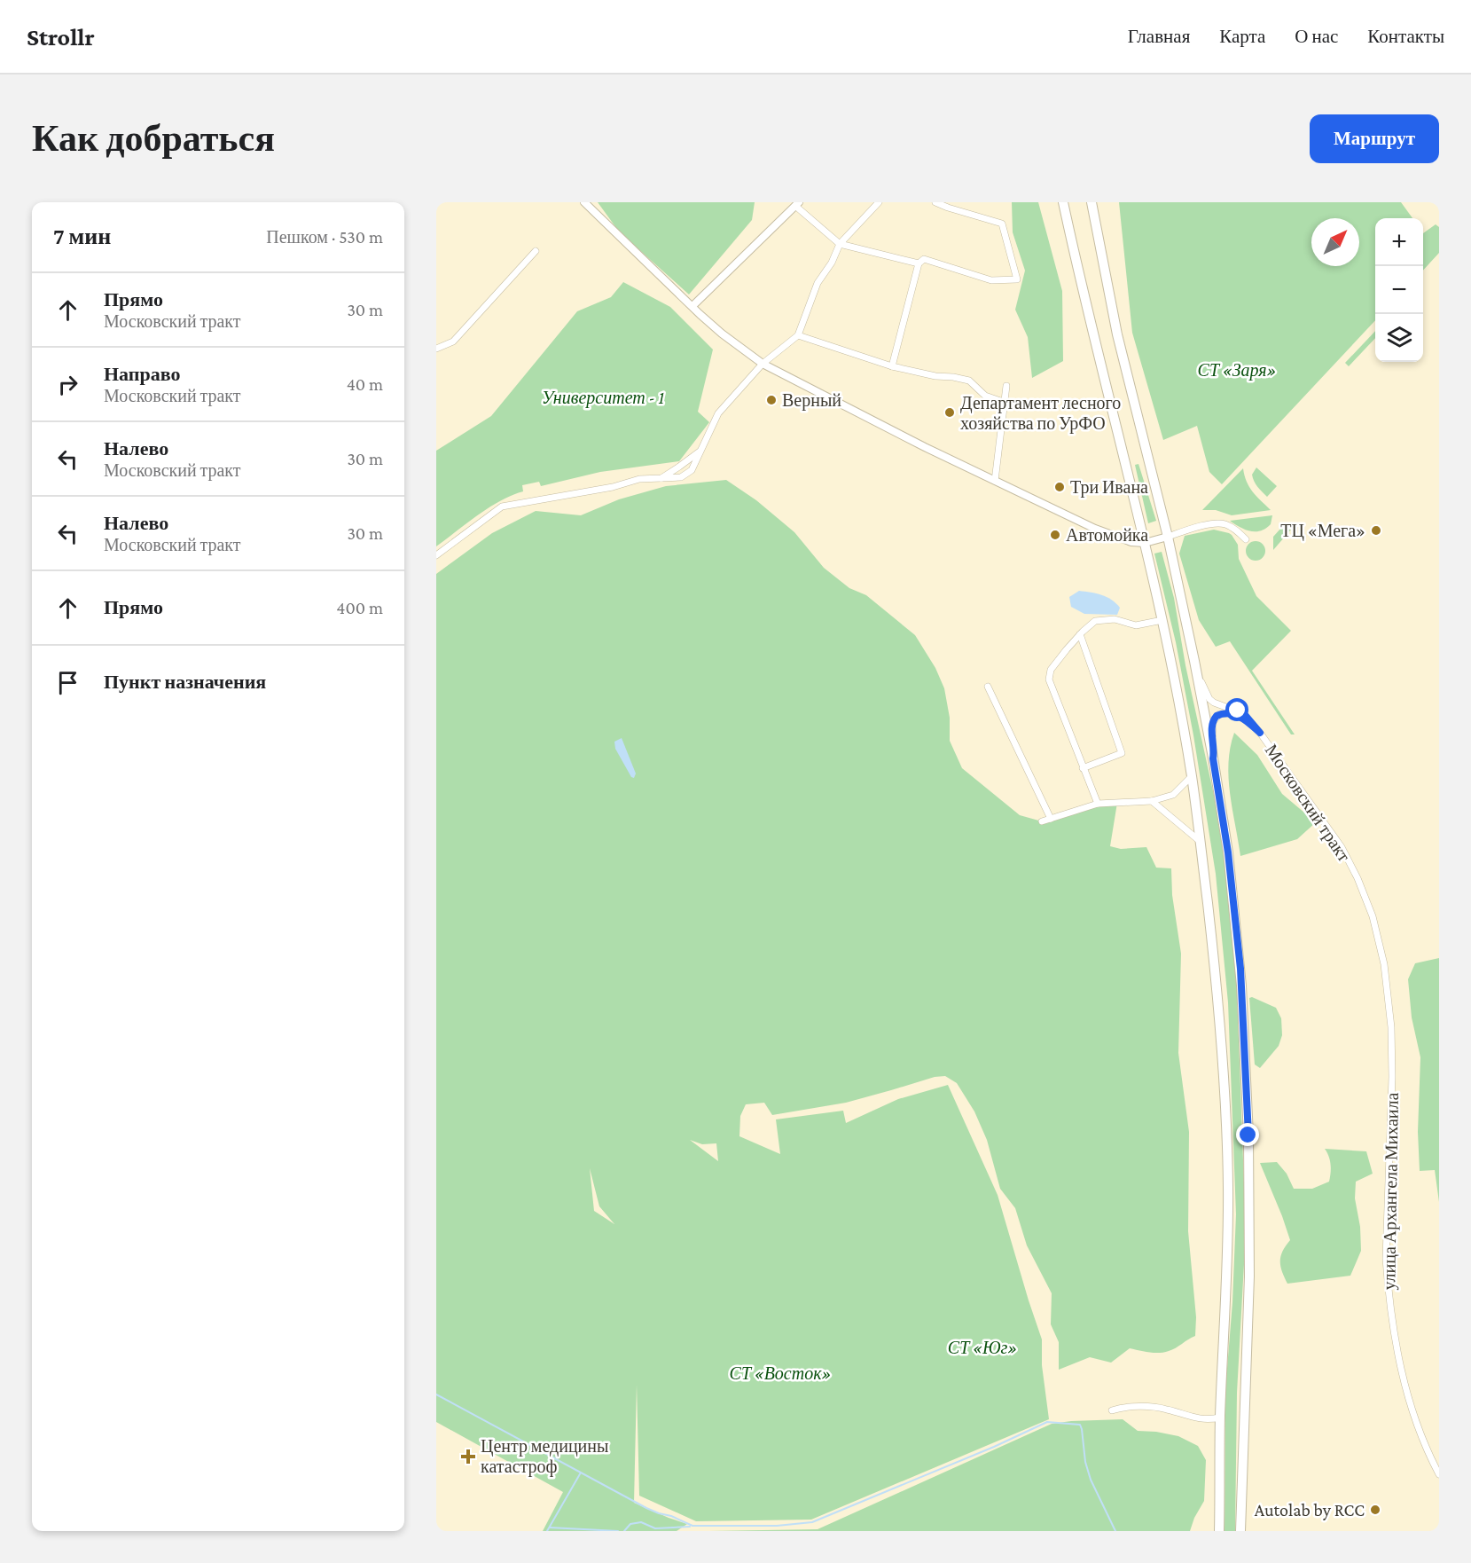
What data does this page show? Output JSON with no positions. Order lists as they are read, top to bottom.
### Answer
{
  "streets": {
    "street": ["Московский тракт", "улица Архангела Михаила"]
  },
  "crossings": [
    ["Московский тракт", "улица Архангела Михаила"]
  ],
  "parks": [
    "СТ «Заря»",
    "Университет - 1",
    "СТ «Юг»",
    "СТ «Восток»"
  ],
  "places": {
    "other": [
      "Верный",
      "Департамент лесного хозяйства по УрФО",
      "Три Ивана",
      "ТЦ «Мега»",
      "Автомойка",
      "Autolab by RCC"
    ],
    "health": ["Центр медицины катастроф"]
  },
  "north": "top right",
  "page": {
    "header": "Strollr",
    "nav": [
      "Главная",
      "Карта",
      "О нас",
      "Контакты"
    ],
    "buttons": "Маршрут",
    "title": "Как добраться",
    "heading": ["7 мин", "Пешком · 530 m"],
    "map_buttons": ["+", "−"],
    "list": [
      ["Прямо", "Московский тракт", "30 m"],
      ["Направо", "Московский тракт", "40 m"],
      ["Налево", "Московский тракт", "30 m"],
      ["Налево", "Московский тракт", "30 m"],
      ["Прямо", "400 m"],
      "Пункт назначения"
    ]
  }
}
